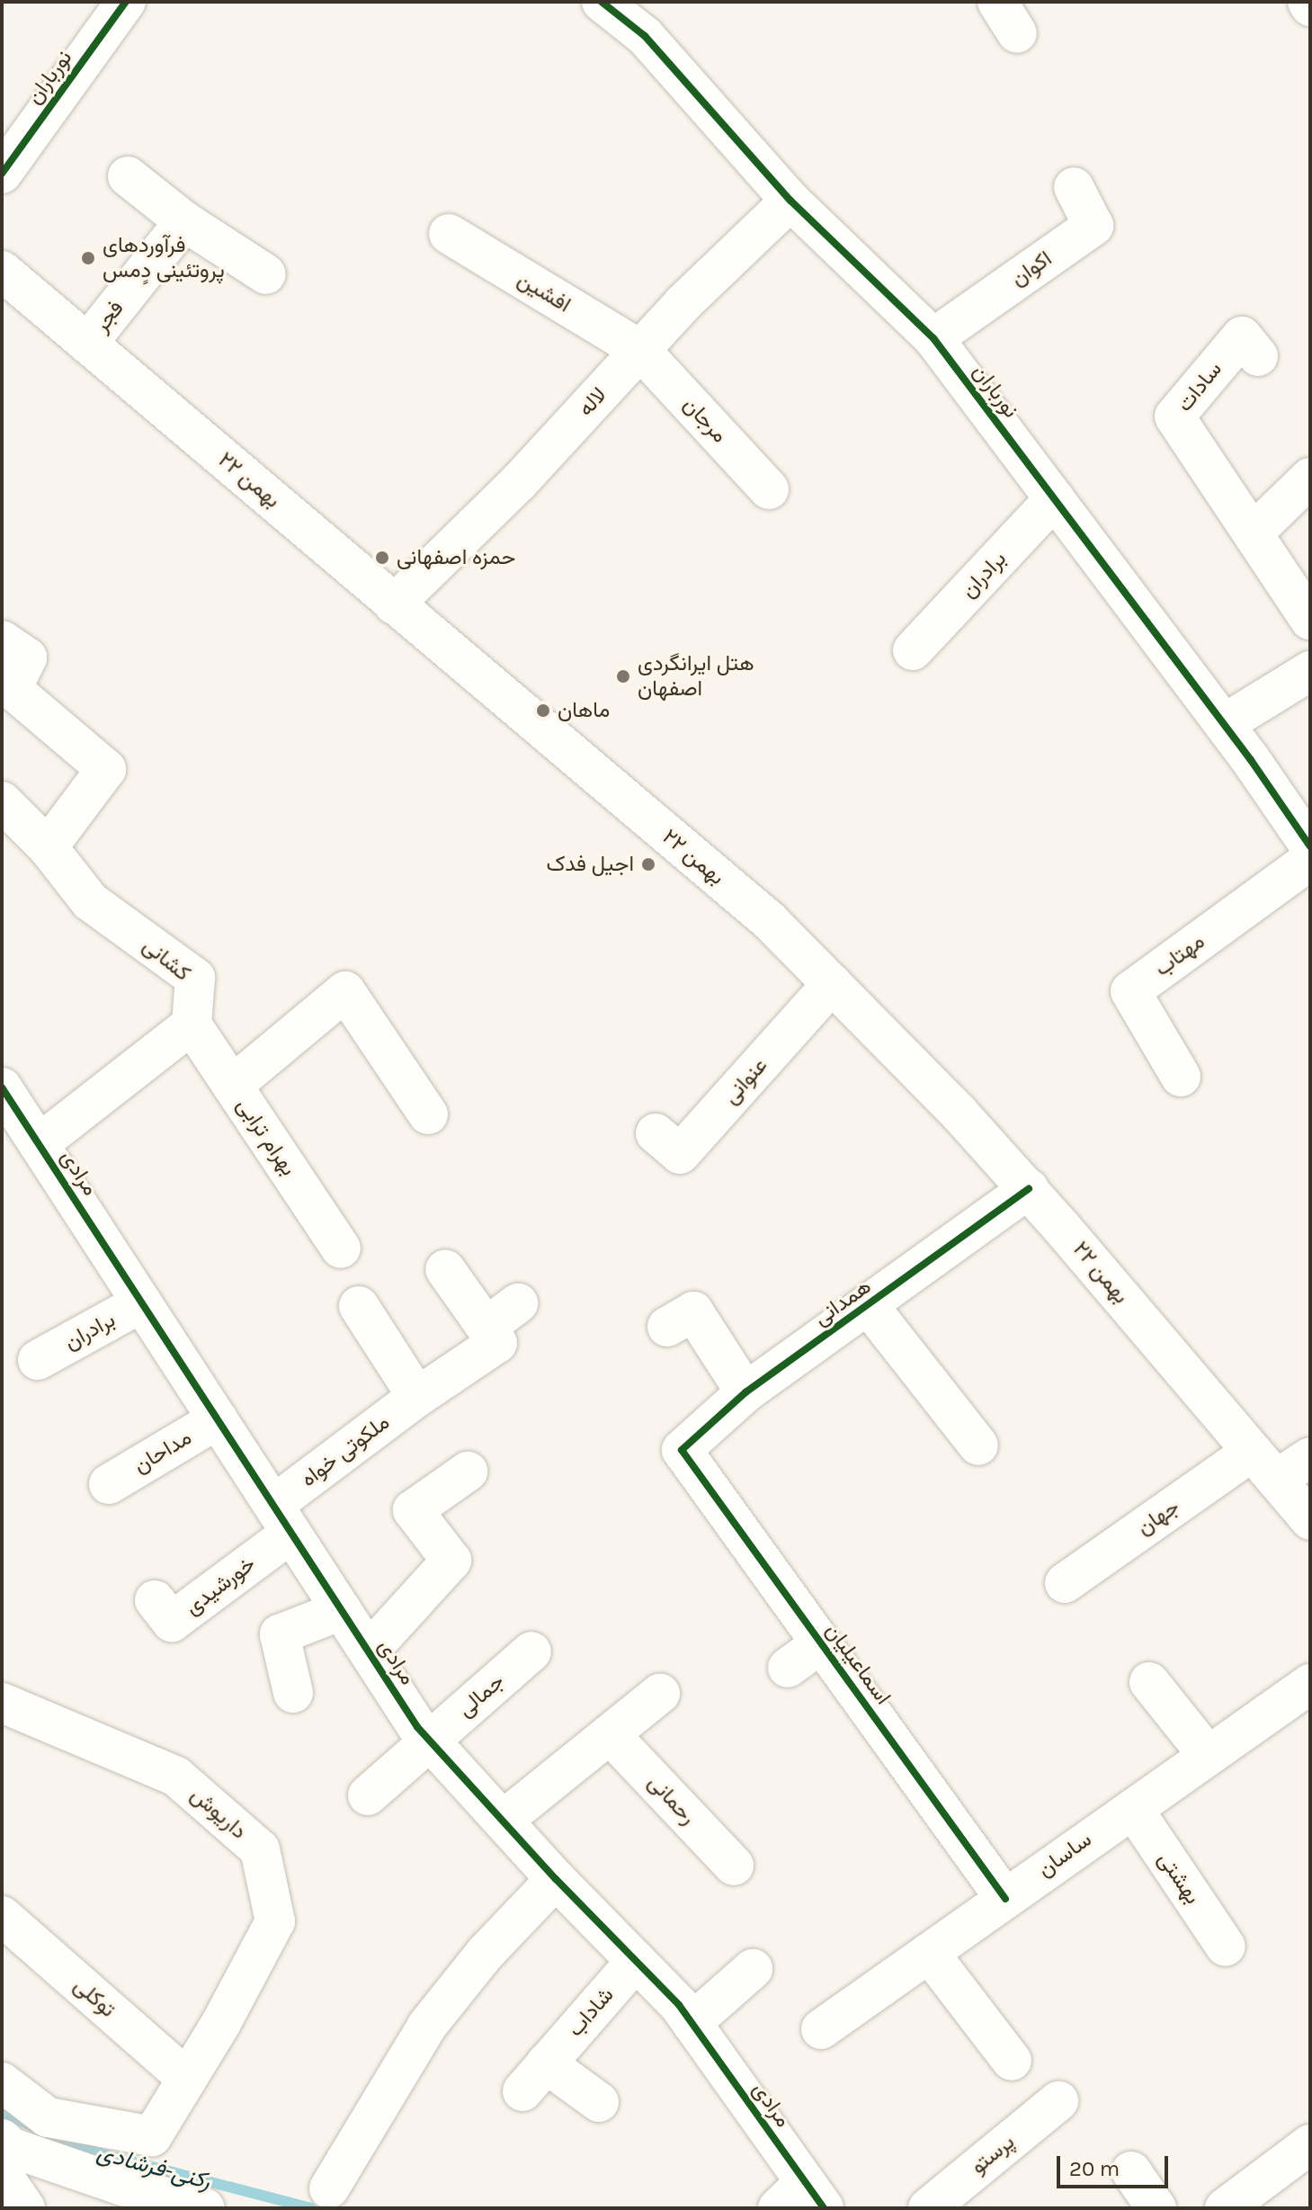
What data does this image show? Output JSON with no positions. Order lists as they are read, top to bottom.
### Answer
{
  "streets": {
    "street": [
      "نورباران",
      "اکوان",
      "افشین",
      "فجر",
      "سادات",
      "لاله",
      "مرجان",
      "۲۲ بهمن",
      "برادران",
      "مهتاب",
      "کشانی",
      "عنوانی",
      "بهرام ترابی",
      "مرادی",
      "همدانی",
      "ملکوتی خواه",
      "مداحان",
      "جهان",
      "خورشیدی",
      "اسماعیلیان",
      "جمالی",
      "رحمانی",
      "داریوش",
      "ساسان",
      "بهشتی",
      "توکلی",
      "شاداب",
      "پرستو"
    ]
  },
  "crossings": [
    ["نورباران", "اکوان"],
    ["نورباران", "لاله"],
    ["نورباران", "برادران"],
    ["افشین", "لاله"],
    ["افشین", "مرجان"],
    ["فجر", "۲۲ بهمن"],
    ["لاله", "مرجان"],
    ["لاله", "۲۲ بهمن"],
    ["۲۲ بهمن", "عنوانی"],
    ["۲۲ بهمن", "همدانی"],
    ["۲۲ بهمن", "جهان"],
    ["برادران", "مرادی"],
    ["کشانی", "بهرام ترابی"],
    ["مرادی", "ملکوتی خواه"],
    ["مرادی", "مداحان"],
    ["مرادی", "خورشیدی"],
    ["مرادی", "جمالی"],
    ["مرادی", "شاداب"],
    ["همدانی", "اسماعیلیان"],
    ["ملکوتی خواه", "خورشیدی"],
    ["اسماعیلیان", "ساسان"],
    ["داریوش", "توکلی"],
    ["ساسان", "بهشتی"]
  ],
  "water": ["رکنی-فرشادی"],
  "places": [
    "فرآوردهای پروتئینی دٍمس",
    "حمزه اصفهانی",
    "هتل ایرانگردی اصفهان",
    "ماهان",
    "اجیل فدک"
  ],
  "scale_bar": "20 m"
}
